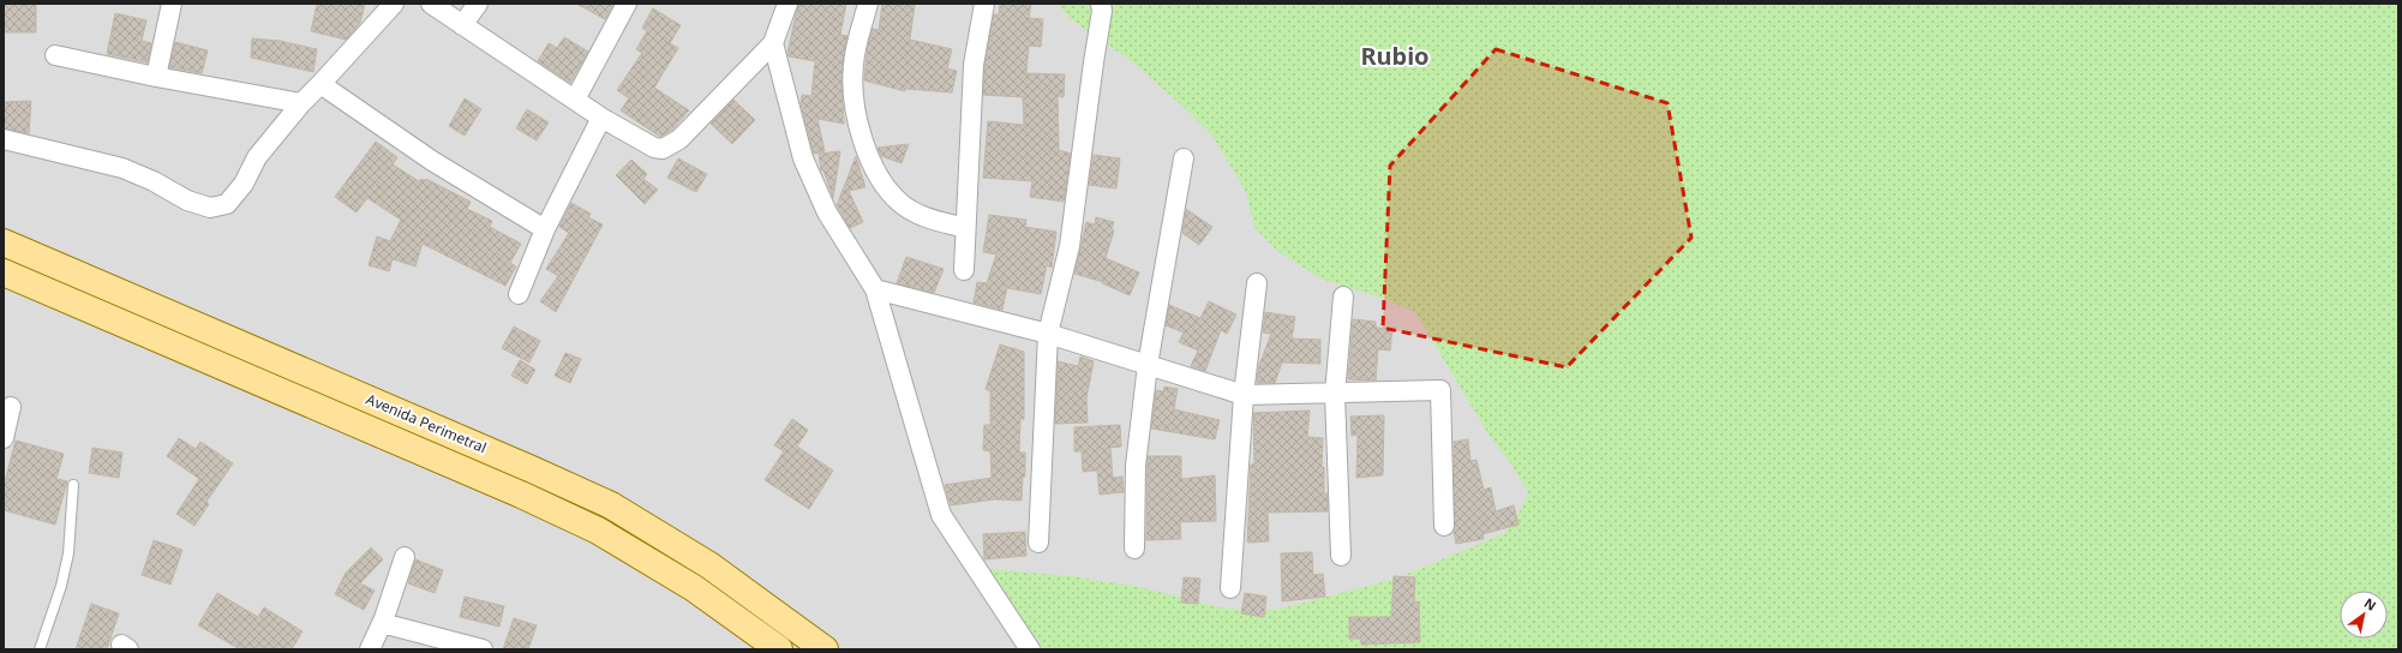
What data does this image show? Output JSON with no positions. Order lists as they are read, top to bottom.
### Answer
{
  "streets": {
    "main road": ["Avenida Perimetral"]
  },
  "districts": ["Rubio"],
  "north": "top right"
}
